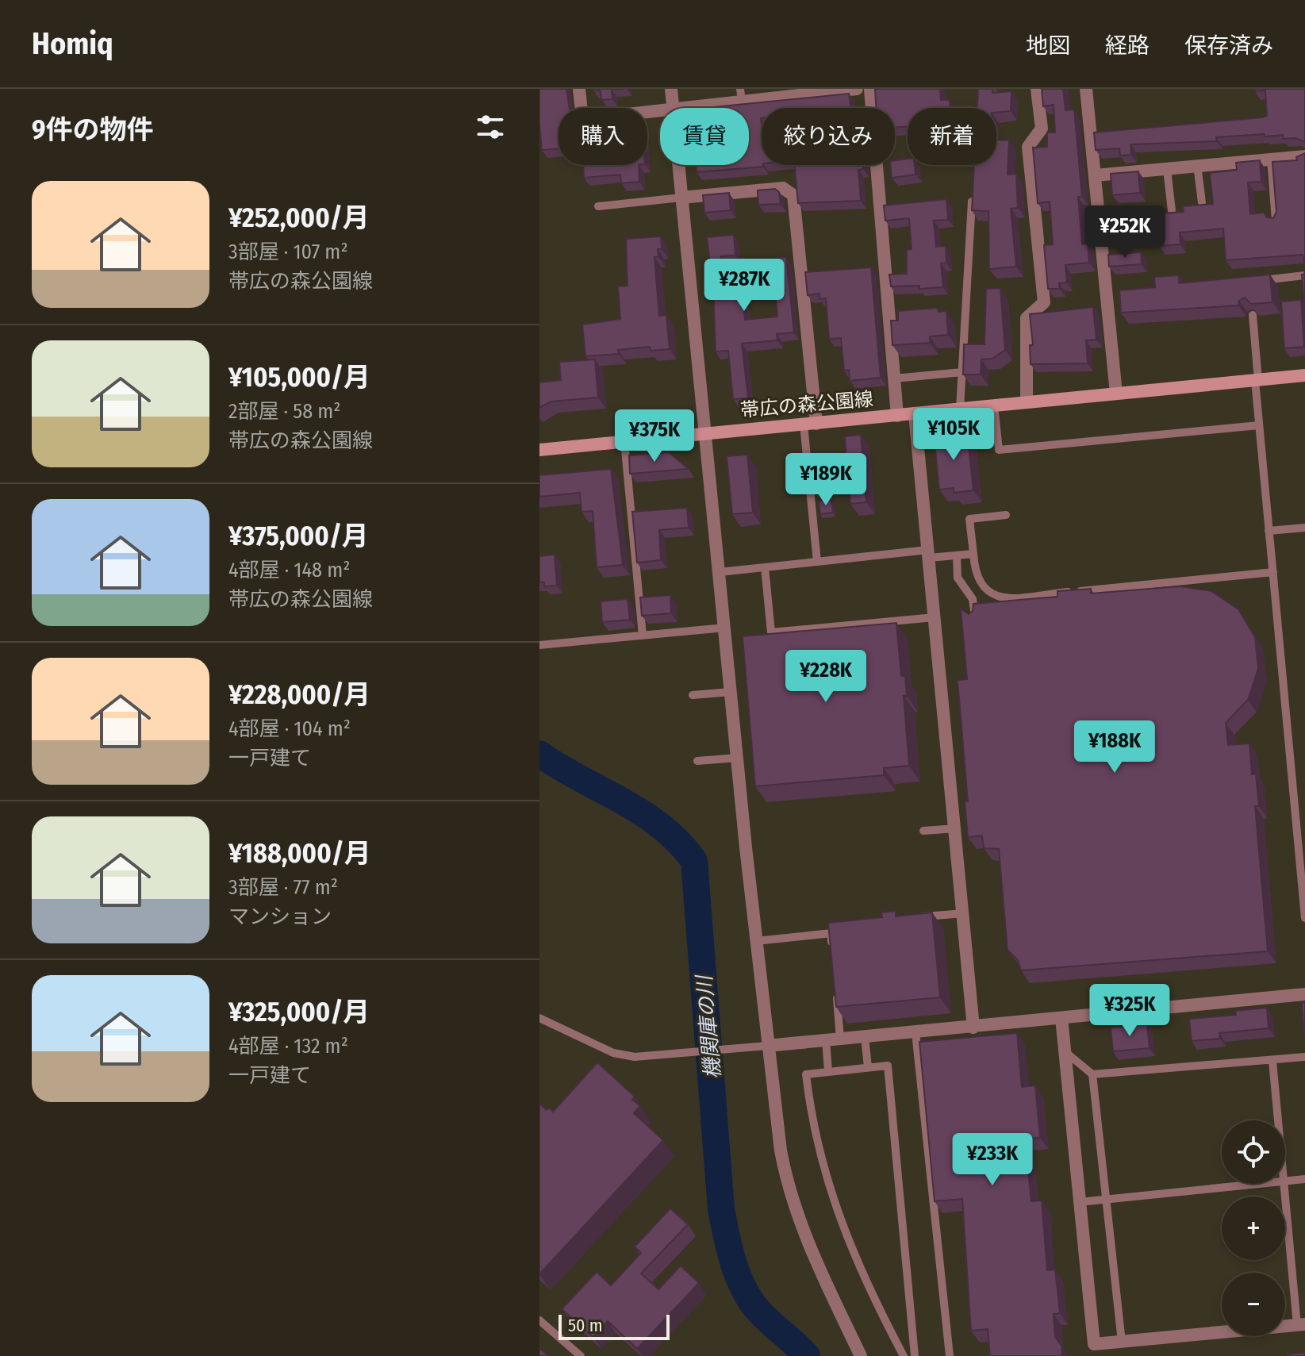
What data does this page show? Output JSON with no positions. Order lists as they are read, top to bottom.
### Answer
{
  "streets": {
    "main road": ["帯広の森公園線"]
  },
  "water": ["機関庫の川"],
  "scale_bar": "50 m",
  "page": {
    "header": "Homiq",
    "nav": ["地図", "経路", "保存済み"],
    "heading": "9件の物件",
    "chip": [
      "購入",
      "賃貸",
      "絞り込み",
      "新着"
    ],
    "list": [
      {
        "name": "¥252,000/月",
        "note": "3部屋 · 107 m² · 帯広の森公園線"
      },
      {
        "name": "¥105,000/月",
        "note": "2部屋 · 58 m² · 帯広の森公園線"
      },
      {
        "name": "¥375,000/月",
        "note": "4部屋 · 148 m² · 帯広の森公園線"
      },
      {
        "name": "¥228,000/月",
        "note": "4部屋 · 104 m² · 一戸建て"
      },
      {
        "name": "¥188,000/月",
        "note": "3部屋 · 77 m² · マンション"
      },
      {
        "name": "¥325,000/月",
        "note": "4部屋 · 132 m² · 一戸建て"
      }
    ],
    "price": [
      "¥252K",
      "¥287K",
      "¥105K",
      "¥375K",
      "¥189K",
      "¥228K",
      "¥188K",
      "¥325K",
      "¥233K"
    ],
    "map_buttons": ["+", "−"],
    "scale": "50 m"
  }
}
